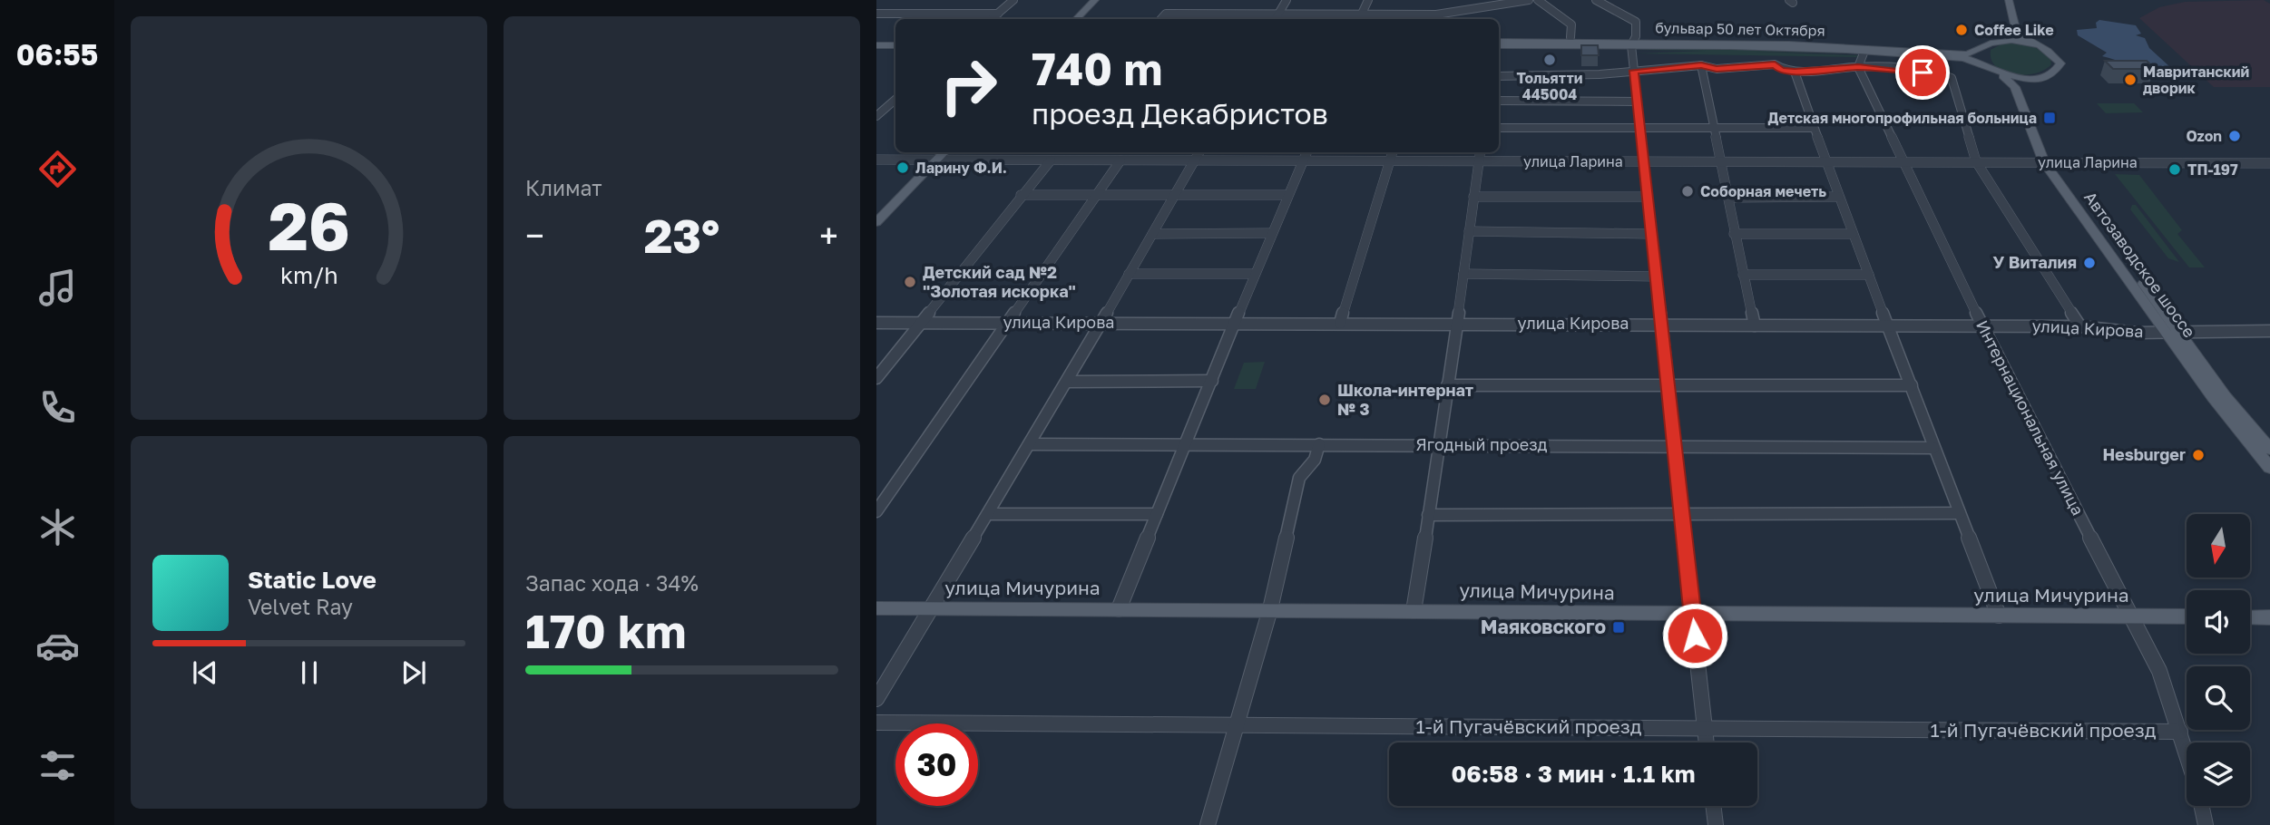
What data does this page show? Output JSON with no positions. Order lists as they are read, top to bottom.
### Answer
{
  "streets": {
    "main road": ["бульвар 50 лет Октября", "Автозаводское шоссе", "улица Мичурина"],
    "street": [
      "улица Ларина",
      "улица Кирова",
      "Интернациональная улица",
      "Ягодный проезд",
      "1-й Пугачёвский проезд"
    ]
  },
  "crossings": [
    ["бульвар 50 лет Октября", "Автозаводское шоссе"],
    ["улица Ларина", "Автозаводское шоссе"],
    ["улица Ларина", "Интернациональная улица"],
    ["Автозаводское шоссе", "улица Кирова"],
    ["улица Кирова", "Интернациональная улица"],
    ["Интернациональная улица", "улица Мичурина"],
    ["Интернациональная улица", "1-й Пугачёвский проезд"]
  ],
  "places": {
    "other": [
      "Coffee Like",
      "Тольятти 445004",
      "Мавританский дворик",
      "Ozon",
      "Ларину Ф.И.",
      "ТП-197",
      "Cоборная мечеть",
      "У Виталия",
      "Детский сад №2 \"Золотая искорка\"",
      "Школа-интернат № 3",
      "Hesburger"
    ],
    "transit": ["Детская многопрофильная больница", "Маяковского"]
  },
  "north": "bottom",
  "page": {
    "tabs": "06:55",
    "tile": [
      "Климат",
      ["Запас хода · 34%", "170 km"]
    ],
    "turn": ["740 m", "проезд Декабристов"],
    "heat": ["−", "23°", "+"],
    "song": ["Static Love", "Velvet Ray"],
    "limit": "30",
    "trip": "06:58 · 3 мин · 1.1 km",
    "gauge": ["26", "km/h"]
  }
}
